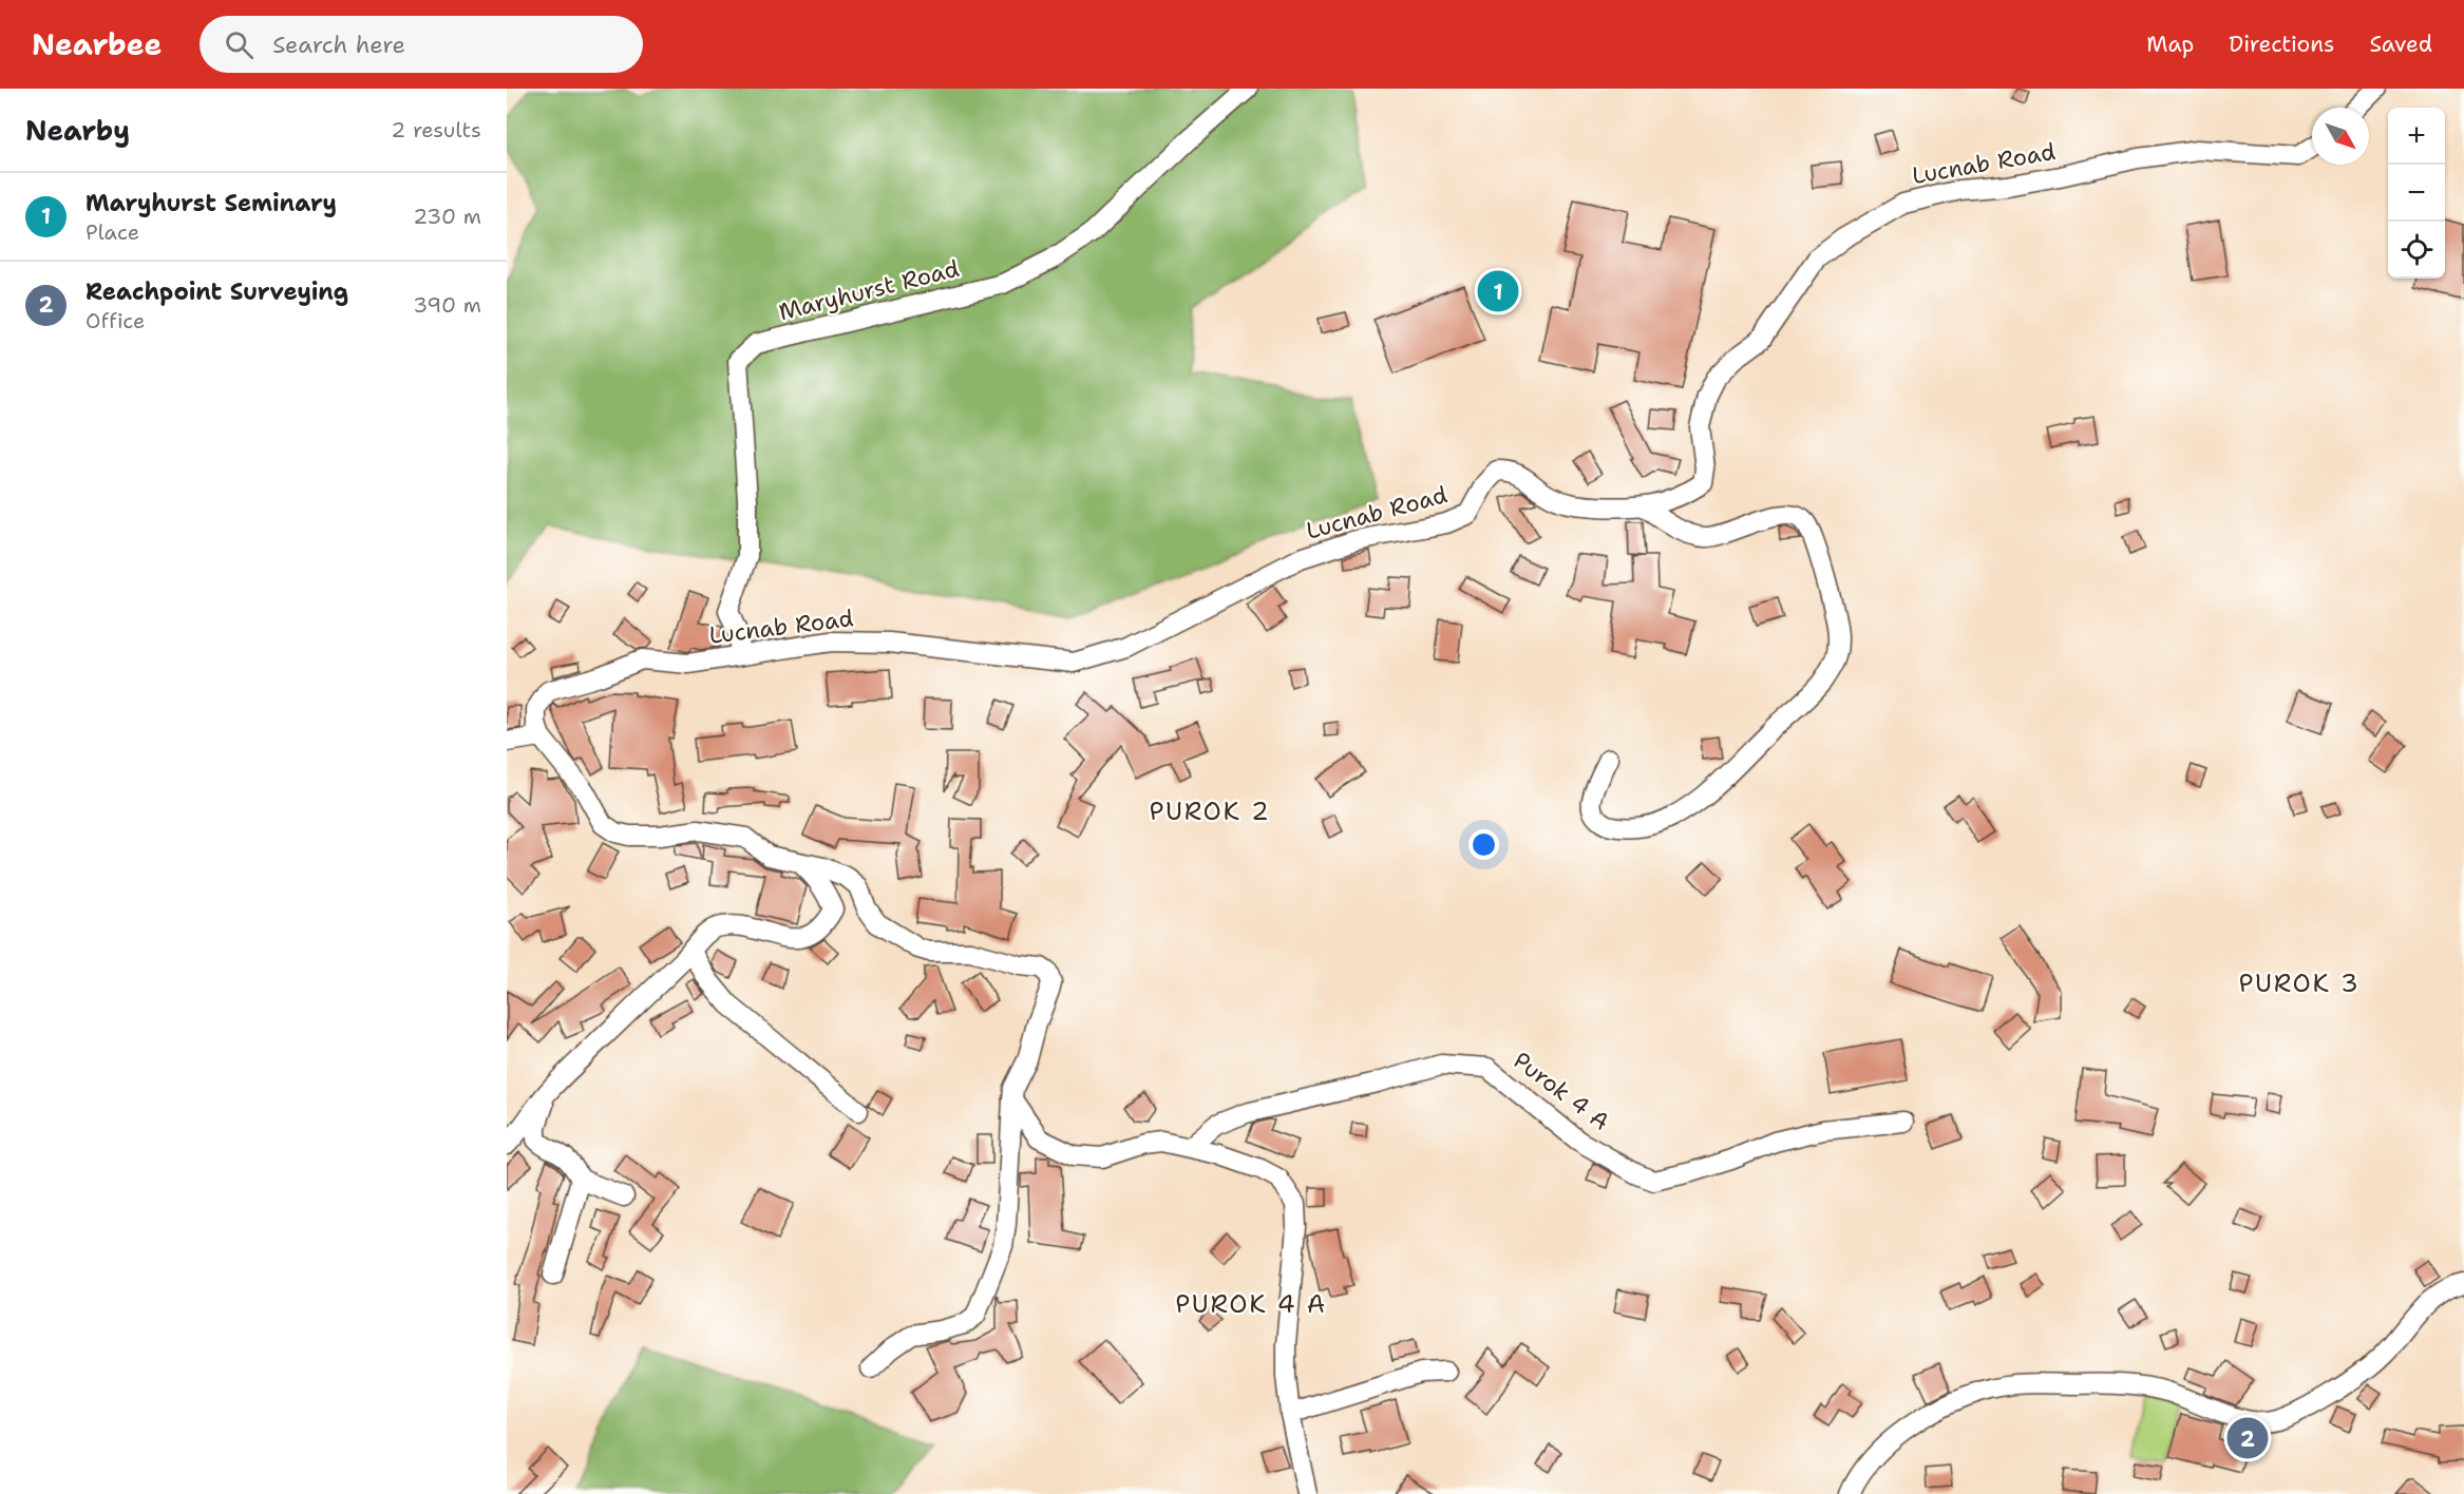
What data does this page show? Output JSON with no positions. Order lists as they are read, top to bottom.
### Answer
{
  "streets": {
    "street": ["Lucnab Road", "Maryhurst Road", "Purok 4 A"]
  },
  "crossings": [
    ["Lucnab Road", "Maryhurst Road"]
  ],
  "districts": ["PUROK 2", "PUROK 3", "PUROK 4 A"],
  "north": "bottom right",
  "page": {
    "header": "Nearbee",
    "search": "Search here",
    "nav": ["Map", "Directions", "Saved"],
    "heading": ["Nearby", "2 results"],
    "map_buttons": ["+", "−"],
    "list": [
      {
        "mark": "1",
        "name": "Maryhurst Seminary",
        "note": "Place",
        "value": "230 m"
      },
      {
        "mark": "2",
        "name": "Reachpoint Surveying",
        "note": "Office",
        "value": "390 m"
      }
    ],
    "pins": ["1", "2"]
  }
}
